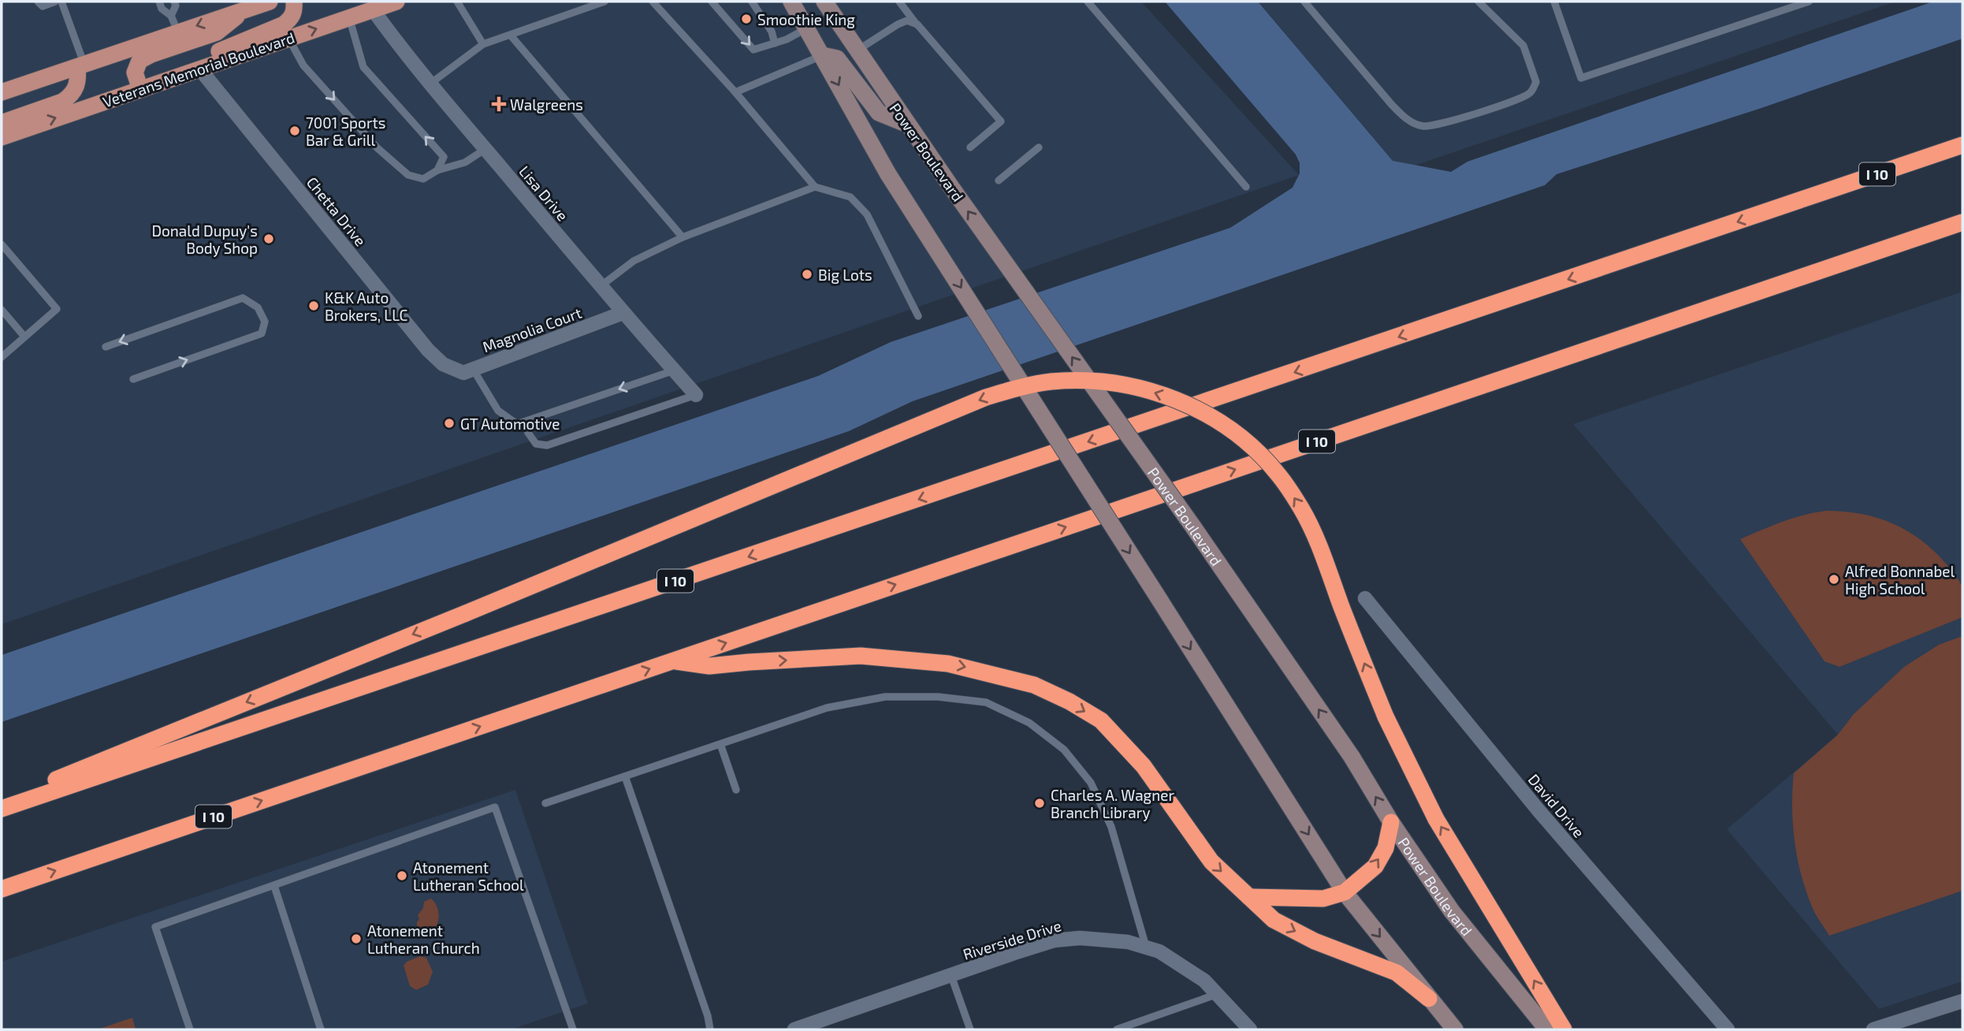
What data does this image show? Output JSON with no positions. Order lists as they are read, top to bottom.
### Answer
{
  "streets": {
    "highway": ["I 10"],
    "main road": ["Veterans Memorial Boulevard", "Power Boulevard"],
    "street": [
      "Lisa Drive",
      "Chetta Drive",
      "Magnolia Court",
      "David Drive",
      "Riverside Drive"
    ]
  },
  "crossings": [
    ["Veterans Memorial Boulevard", "Lisa Drive"],
    ["Veterans Memorial Boulevard", "Chetta Drive"],
    ["Lisa Drive", "Magnolia Court"],
    ["Chetta Drive", "Magnolia Court"]
  ],
  "places": {
    "other": [
      "Smoothie King",
      "7001 Sports Bar & Grill",
      "Donald Dupuy's Body Shop",
      "Big Lots",
      "K&K Auto Brokers, LLC",
      "GT Automotive",
      "Alfred Bonnabel High School",
      "Charles A. Wagner Branch Library",
      "Atonement Lutheran School",
      "Atonement Lutheran Church"
    ],
    "health": ["Walgreens"]
  }
}
